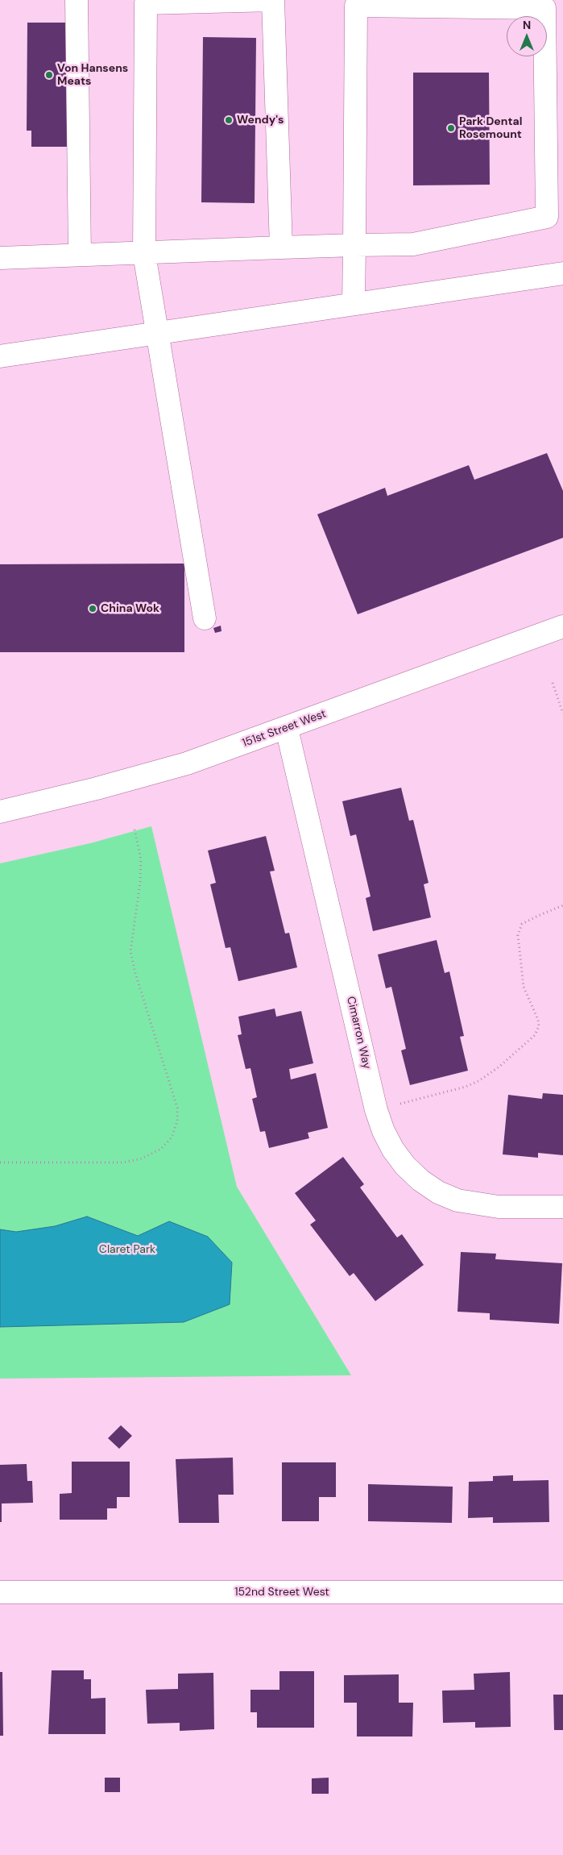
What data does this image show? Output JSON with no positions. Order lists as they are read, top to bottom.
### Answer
{
  "streets": {
    "street": ["151st Street West", "Cimarron Way", "152nd Street West"]
  },
  "crossings": [
    ["151st Street West", "Cimarron Way"]
  ],
  "parks": ["Claret Park"],
  "places": [
    "Von Hansens Meats",
    "Wendy's",
    "Park Dental Rosemount",
    "China Wok"
  ],
  "north": "top"
}
